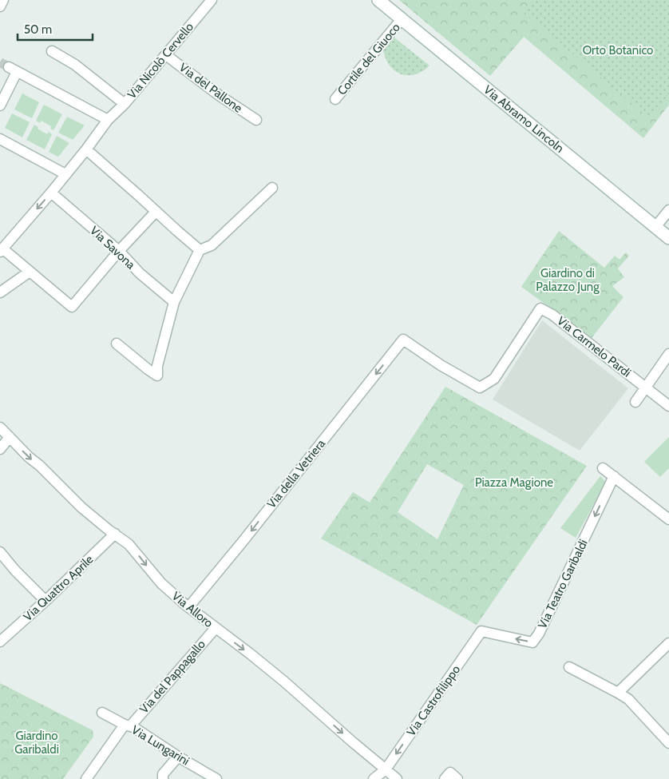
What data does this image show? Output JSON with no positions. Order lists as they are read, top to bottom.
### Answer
{
  "streets": {
    "street": [
      "Cortile del Giuoco",
      "Via Nicolò Cervello",
      "Via del Pallone",
      "Via Abramo Lincoln",
      "Via Savona",
      "Via Carmelo Pardi",
      "Via della Vetriera",
      "Via Teatro Garibaldi",
      "Via Quattro Aprile",
      "Via Alloro",
      "Via del Pappagallo",
      "Via Castrofilippo",
      "Via Lungarini"
    ]
  },
  "crossings": [
    ["Cortile del Giuoco", "Via Abramo Lincoln"],
    ["Via Nicolò Cervello", "Via del Pallone"],
    ["Via Nicolò Cervello", "Via Savona"],
    ["Via Carmelo Pardi", "Via della Vetriera"],
    ["Via della Vetriera", "Via Alloro"],
    ["Via Teatro Garibaldi", "Via Castrofilippo"],
    ["Via Quattro Aprile", "Via Alloro"],
    ["Via Alloro", "Via del Pappagallo"],
    ["Via Alloro", "Via Castrofilippo"],
    ["Via del Pappagallo", "Via Lungarini"]
  ],
  "one_way": [
    "Via della Vetriera",
    "Via Teatro Garibaldi",
    "Via Alloro",
    "Via Castrofilippo"
  ],
  "parks": [
    "Orto Botanico",
    "Giardino di Palazzo Jung",
    "Piazza Magione",
    "Giardino Garibaldi"
  ],
  "scale_bar": "50 m"
}
